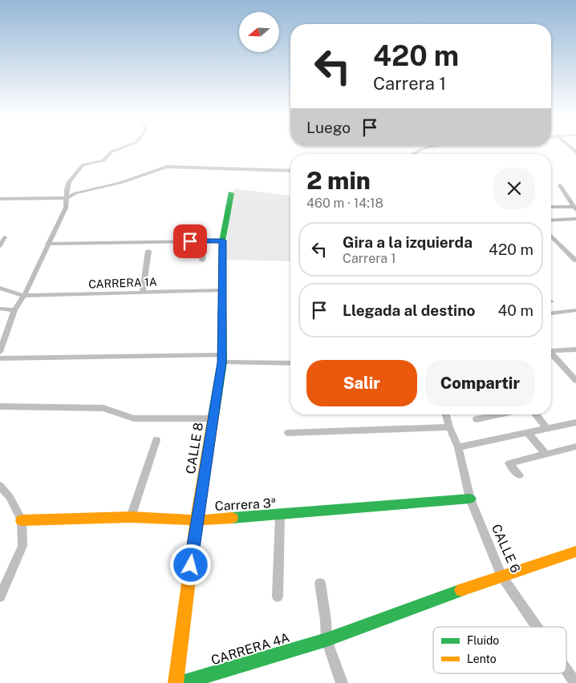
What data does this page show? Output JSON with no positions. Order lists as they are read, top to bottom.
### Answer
{
  "streets": {
    "street": [
      "CARRERA 1A",
      "CALLE 8",
      "Carrera 3ª",
      "CALLE 6",
      "CARRERA 4A"
    ]
  },
  "crossings": [
    ["CARRERA 1A", "CALLE 8"],
    ["CALLE 8", "Carrera 3ª"],
    ["Carrera 3ª", "CALLE 6"],
    ["CALLE 6", "CARRERA 4A"]
  ],
  "legend": ["Fluido", "Lento"],
  "north": "left",
  "page": {
    "turn": ["420 m", "Carrera 1"],
    "then": "Luego",
    "heading": ["2 min", "460 m · 14:18"],
    "list": [
      {
        "name": "Gira a la izquierda",
        "note": "Carrera 1",
        "value": "420 m"
      },
      {
        "name": "Llegada al destino",
        "value": "40 m"
      }
    ],
    "buttons": ["Salir", "Compartir"]
  }
}
